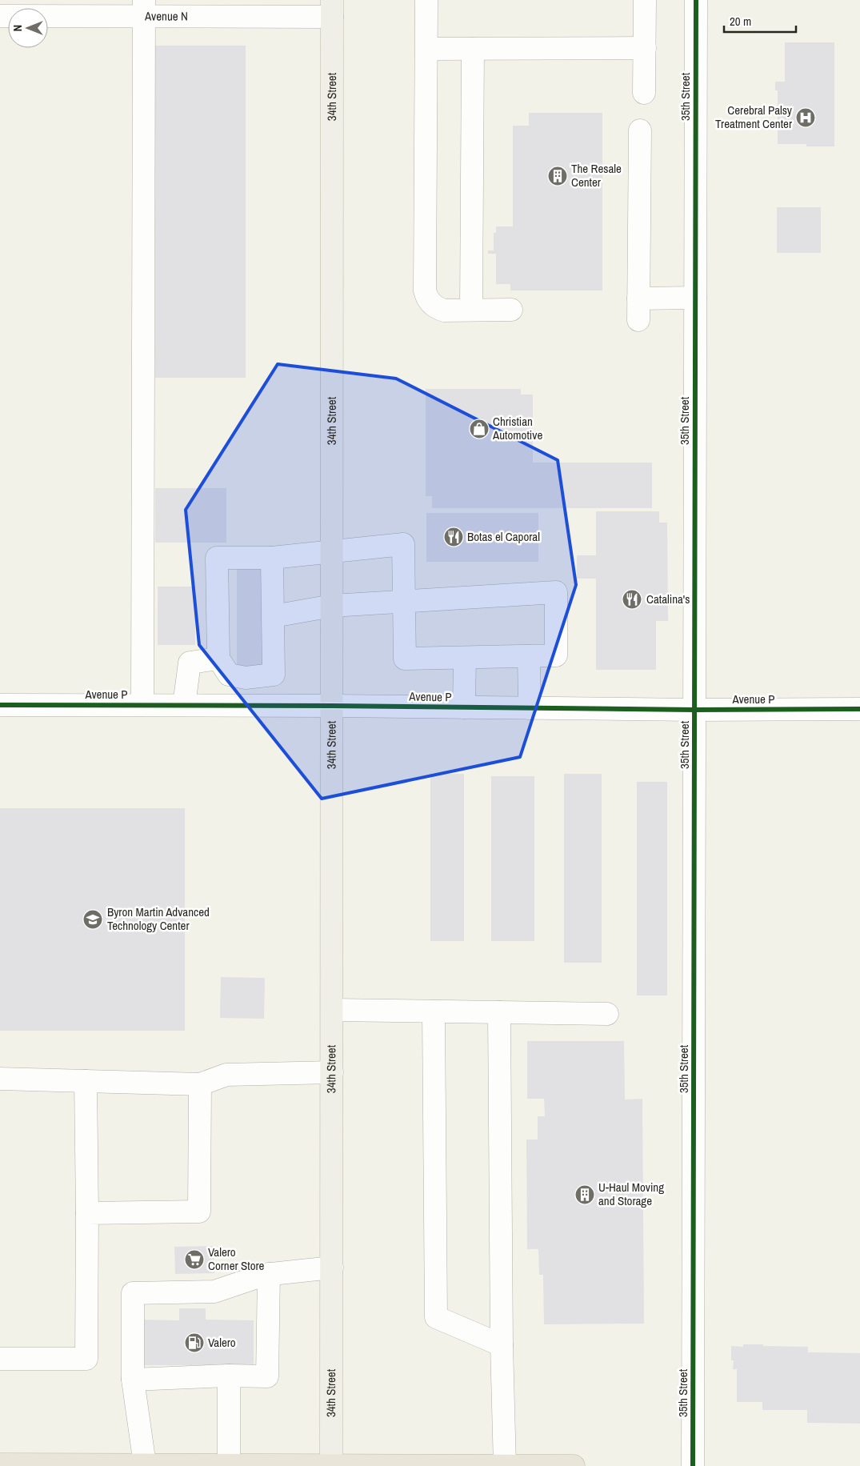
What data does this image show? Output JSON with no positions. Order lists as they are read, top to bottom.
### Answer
{
  "streets": {
    "main road": ["34th Street"],
    "street": ["Avenue N", "35th Street", "Avenue P"]
  },
  "crossings": [
    ["Avenue N", "34th Street"],
    ["34th Street", "Avenue P"],
    ["35th Street", "Avenue P"]
  ],
  "places": {
    "hospital": ["Cerebral Palsy Treatment Center"],
    "building": ["The Resale Center", "U-Haul Moving and Storage"],
    "shop": ["Christian Automotive"],
    "restaurant": ["Botas el Caporal", "Catalina's"],
    "school or university": ["Byron Martin Advanced Technology Center"],
    "supermarket": ["Valero Corner Store"],
    "fuel station": ["Valero"]
  },
  "scale_bar": "20 m",
  "north": "left"
}
